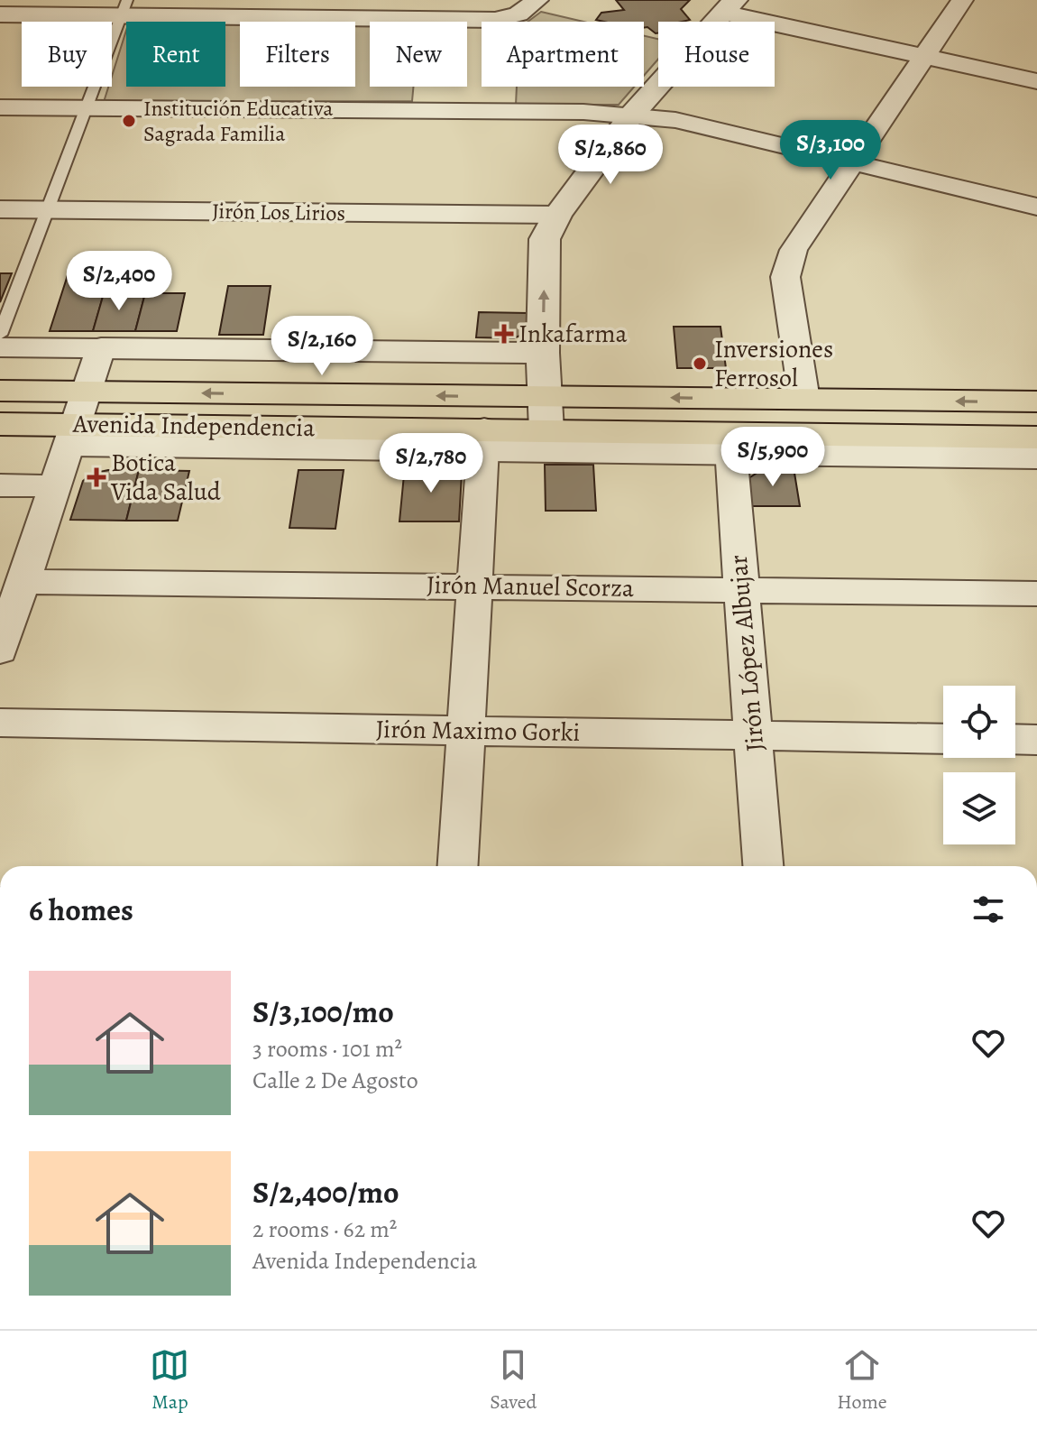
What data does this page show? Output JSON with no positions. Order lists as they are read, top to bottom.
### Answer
{
  "streets": {
    "main road": ["Avenida Independencia"],
    "street": [
      "Jirón Los Lirios",
      "Jirón Manuel Scorza",
      "Jirón López Albujar",
      "Jirón Maximo Gorki"
    ]
  },
  "crossings": [
    ["Avenida Independencia", "Jirón López Albujar"],
    ["Jirón Manuel Scorza", "Jirón López Albujar"],
    ["Jirón López Albujar", "Jirón Maximo Gorki"]
  ],
  "places": {
    "other": ["Institución Educativa Sagrada Familia", "Inversiones Ferrosol"],
    "health": ["Inkafarma", "Botica Vida Salud"]
  },
  "page": {
    "chip": [
      "Buy",
      "Rent",
      "Filters",
      "New",
      "Apartment",
      "House"
    ],
    "price": [
      "S/3,100",
      "S/2,860",
      "S/2,400",
      "S/2,160",
      "S/5,900",
      "S/2,780"
    ],
    "heading": "6 homes",
    "list": [
      {
        "name": "S/3,100/mo",
        "note": "3 rooms · 101 m² · Calle 2 De Agosto"
      },
      {
        "name": "S/2,400/mo",
        "note": "2 rooms · 62 m² · Avenida Independencia"
      }
    ],
    "tabs": ["Map", "Saved", "Home"]
  }
}
